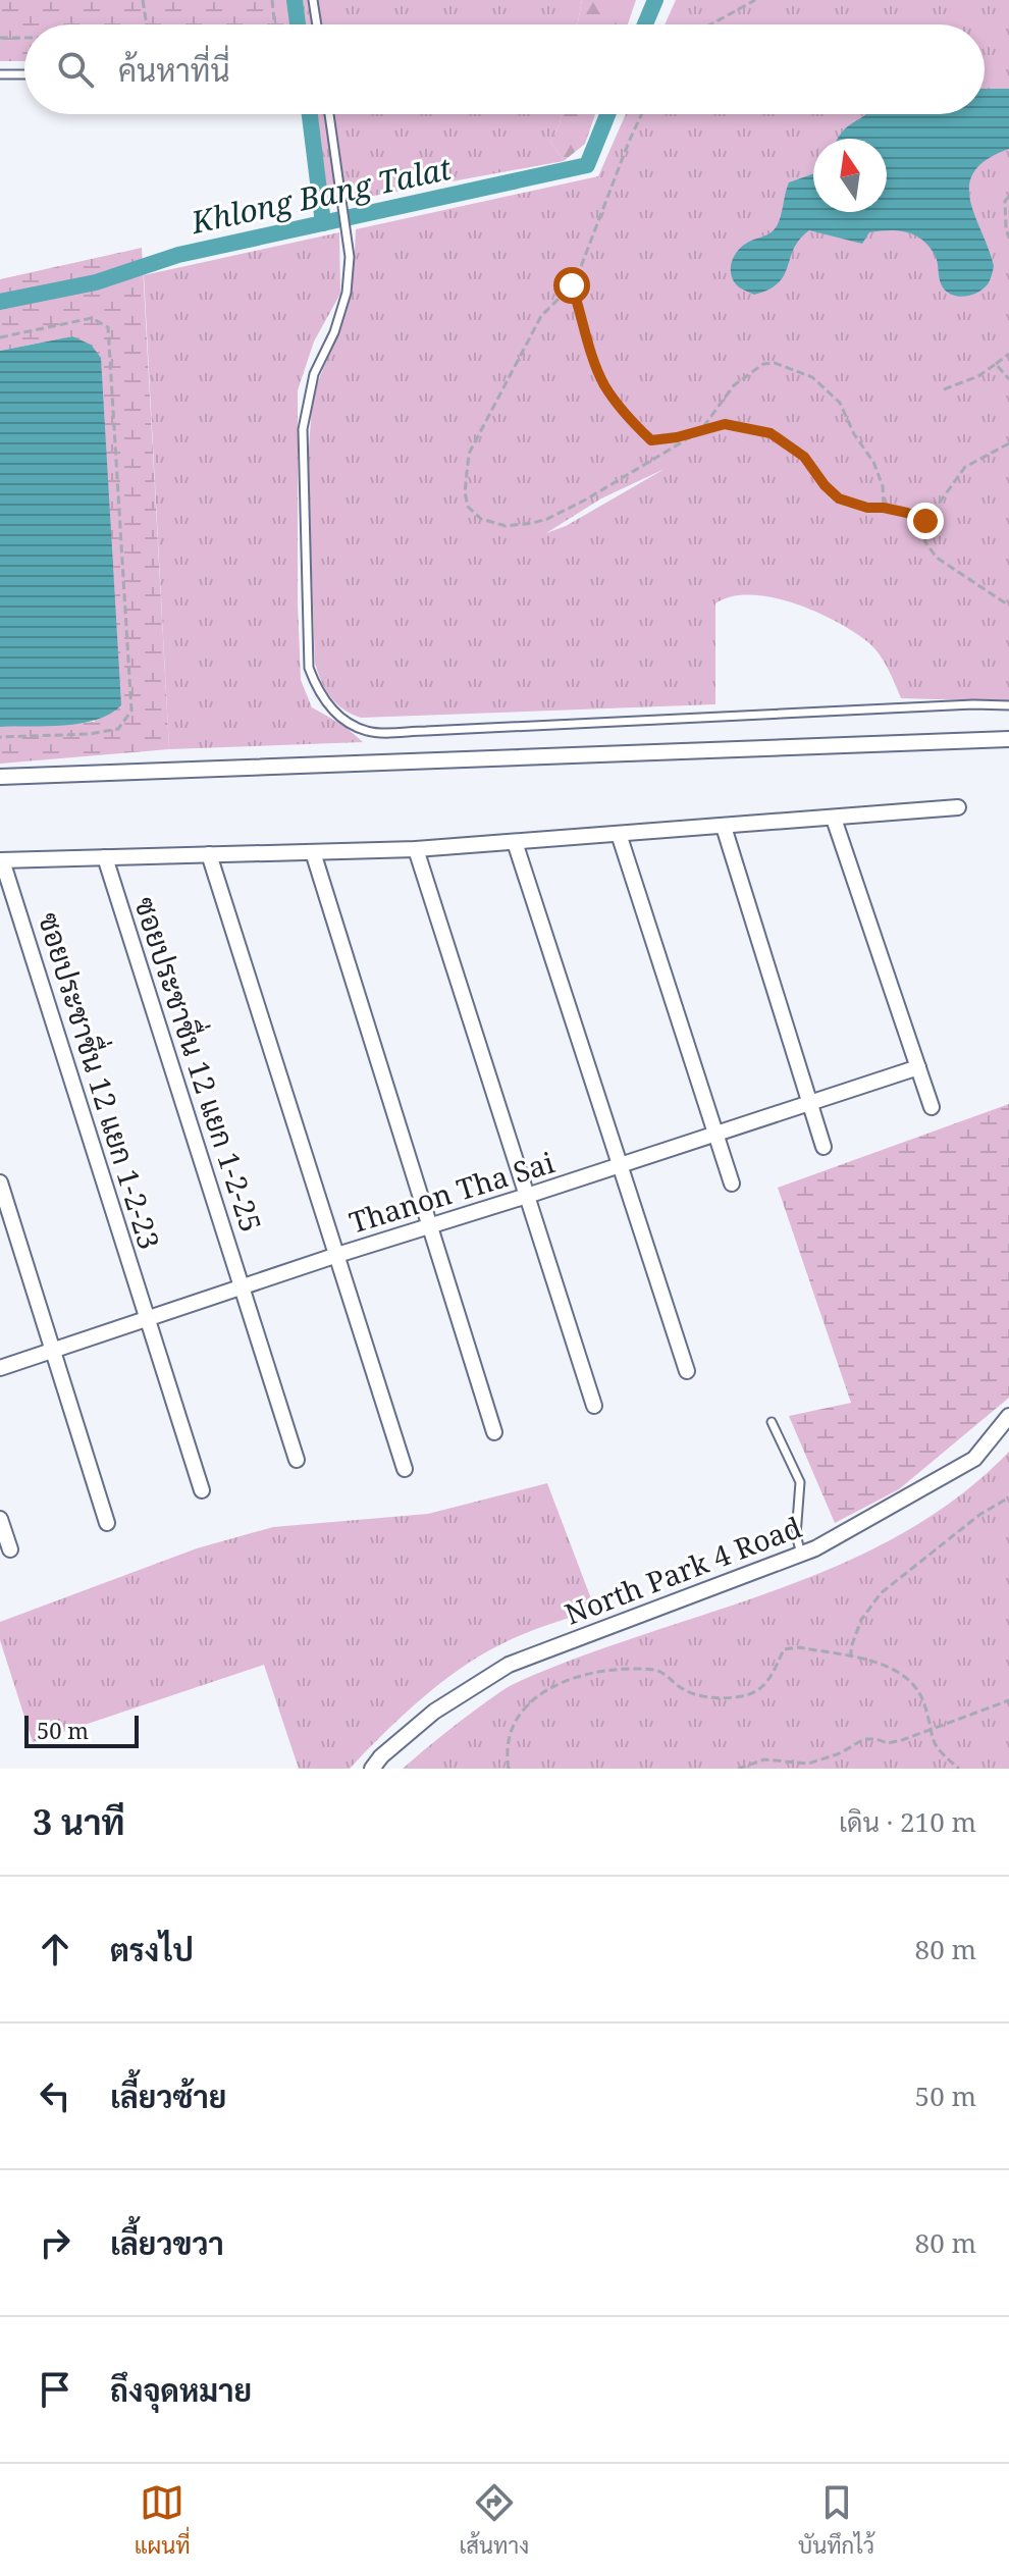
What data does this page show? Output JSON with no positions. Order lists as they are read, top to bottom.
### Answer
{
  "streets": {
    "street": [
      "ซอยประชาชื่น 12 แยก 1-2-25",
      "ซอยประชาชื่น 12 แยก 1-2-23",
      "Thanon Tha Sai",
      "North Park 4 Road"
    ]
  },
  "crossings": [
    ["ซอยประชาชื่น 12 แยก 1-2-25", "Thanon Tha Sai"],
    ["ซอยประชาชื่น 12 แยก 1-2-23", "Thanon Tha Sai"]
  ],
  "water": ["Khlong Bang Talat"],
  "scale_bar": "50 m",
  "north": "top",
  "page": {
    "search": "ค้นหาที่นี่",
    "scale": "50 m",
    "heading": ["3 นาที", "เดิน · 210 m"],
    "list": [
      ["ตรงไป", "80 m"],
      ["เลี้ยวซ้าย", "50 m"],
      ["เลี้ยวขวา", "80 m"],
      "ถึงจุดหมาย"
    ],
    "nav": ["แผนที่", "เส้นทาง", "บันทึกไว้"]
  }
}
